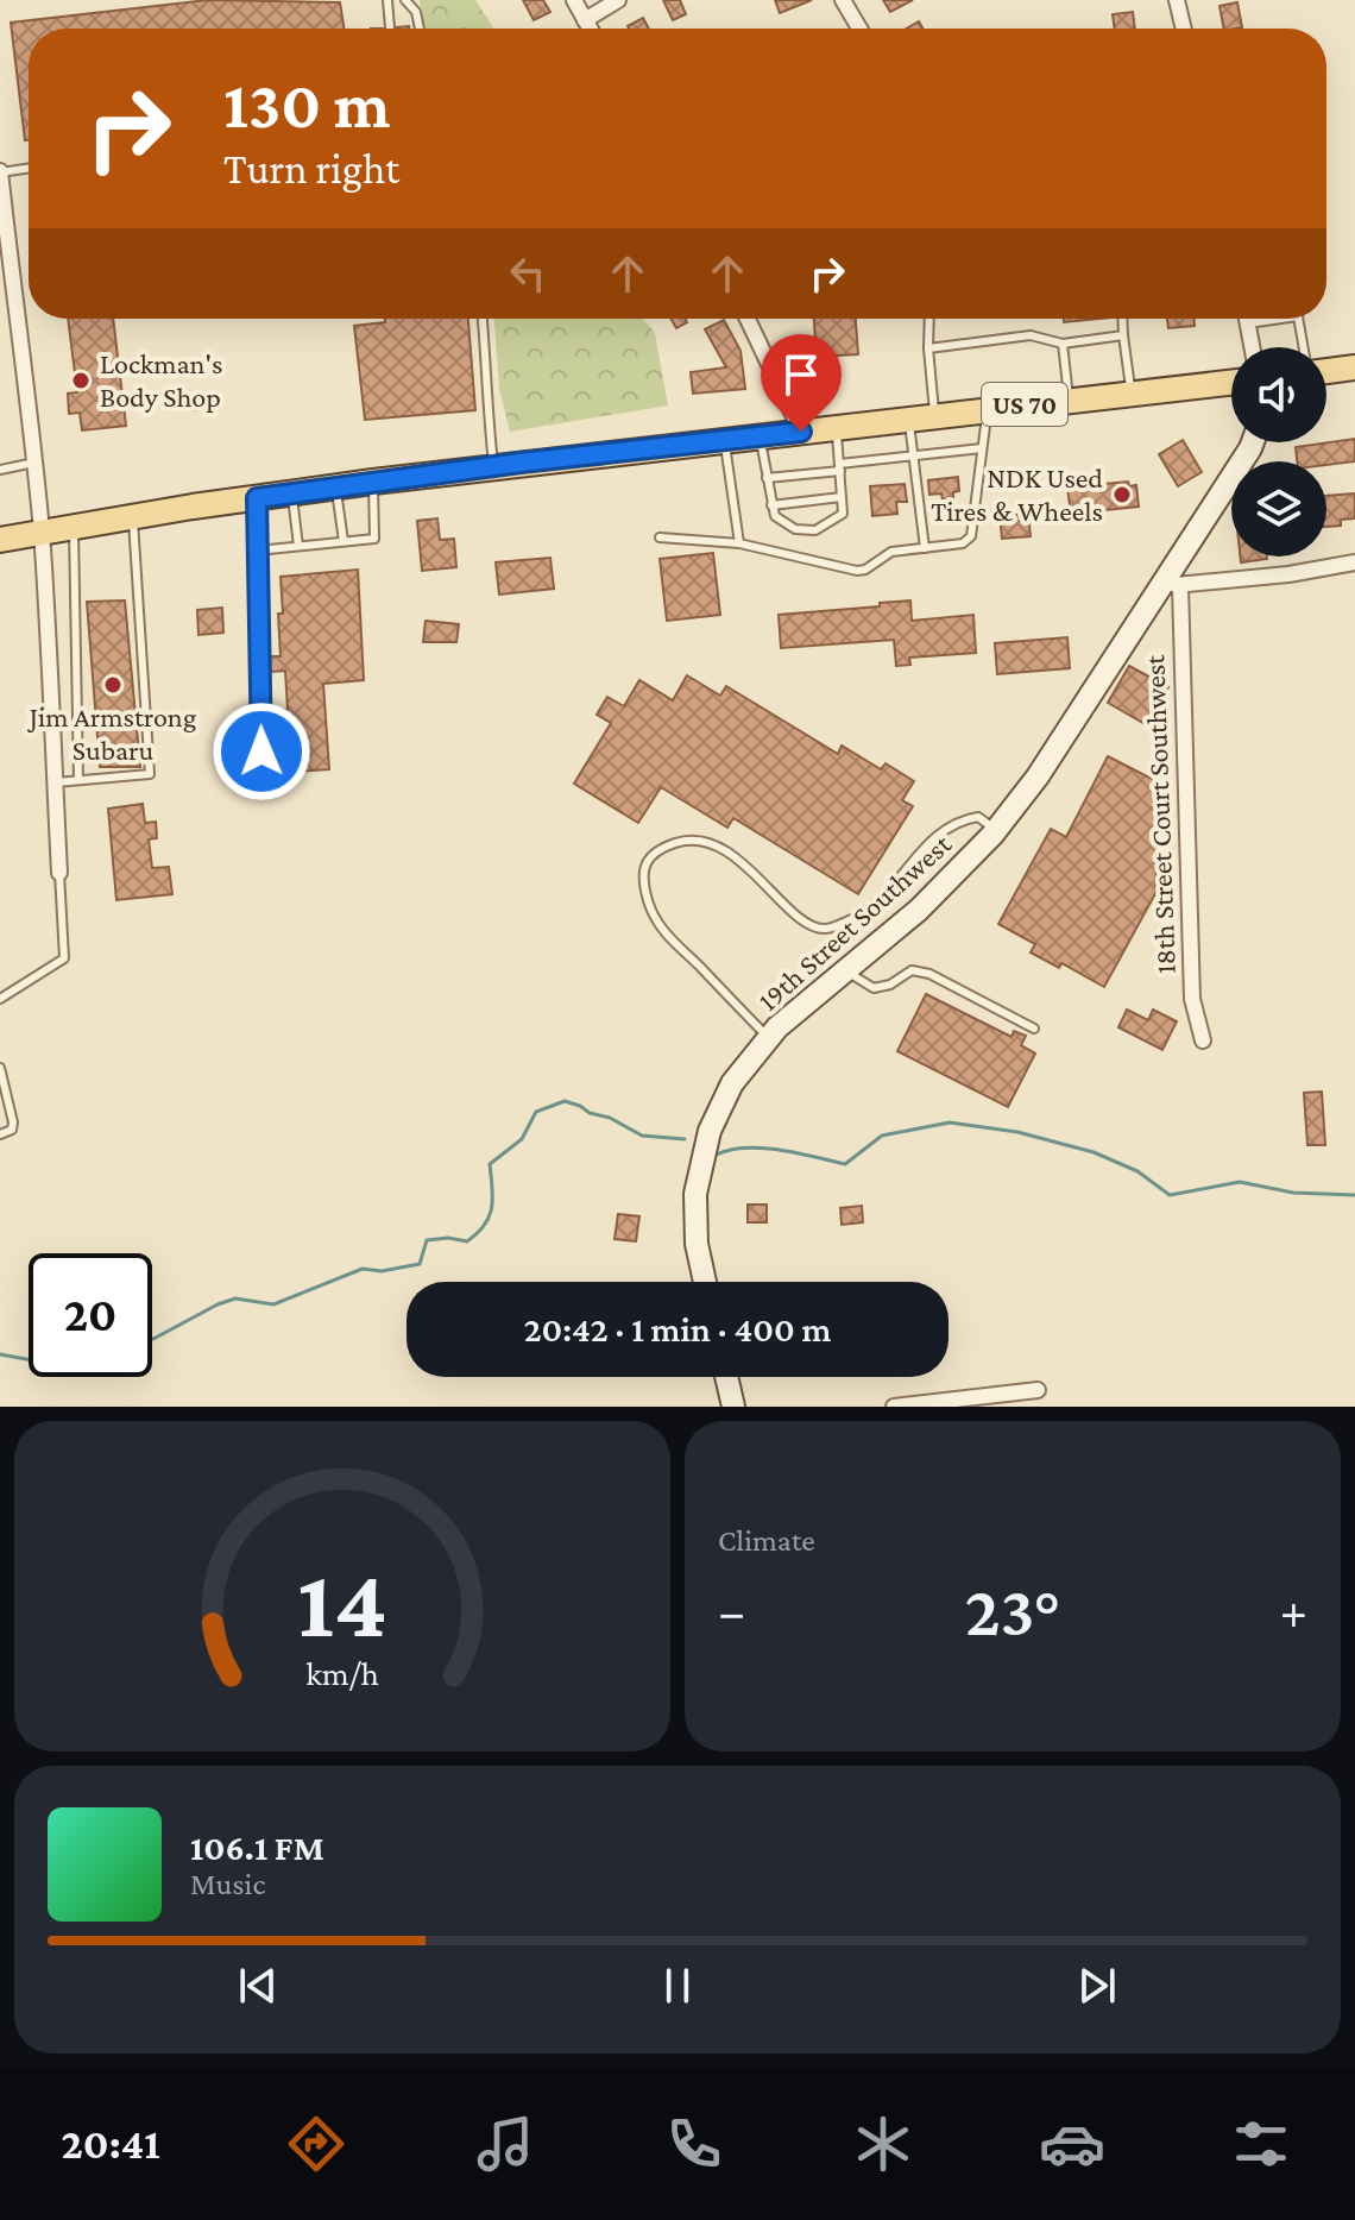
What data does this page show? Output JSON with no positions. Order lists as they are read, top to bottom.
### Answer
{
  "streets": {
    "main road": ["US 70"],
    "street": ["18th Street Court Southwest", "19th Street Southwest"]
  },
  "crossings": [
    ["18th Street Court Southwest", "19th Street Southwest"]
  ],
  "places": ["Lockman's Body Shop", "NDK Used Tires & Wheels", "Jim Armstrong Subaru"],
  "page": {
    "turn": ["130 m", "Turn right"],
    "limit": "20",
    "trip": "20:42 · 1 min · 400 m",
    "tile": "Climate",
    "heat": ["−", "23°", "+"],
    "song": ["106.1 FM", "Music"],
    "tabs": "20:41",
    "gauge": ["14", "km/h"]
  }
}
